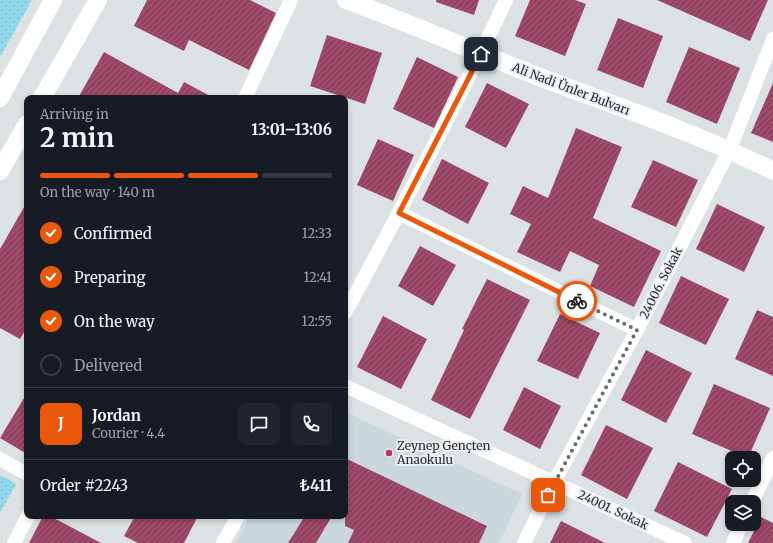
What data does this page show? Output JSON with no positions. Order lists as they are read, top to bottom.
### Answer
{
  "streets": {
    "street": ["Ali Nadi Ünler Bulvarı", "24006. Sokak", "24001. Sokak"]
  },
  "crossings": [
    ["Ali Nadi Ünler Bulvarı", "24006. Sokak"],
    ["24006. Sokak", "24001. Sokak"]
  ],
  "places": ["Zeynep Gençten Anaokulu"],
  "page": {
    "heading": ["2 min", "Arriving in", "13:01–13:06"],
    "panel": [
      "Jordan",
      "Courier · 4.4",
      "Order #2243",
      "₺411"
    ],
    "bar": "On the way · 140 m",
    "list": [
      ["Confirmed", "12:33"],
      ["Preparing", "12:41"],
      ["On the way", "12:55"],
      "Delivered"
    ],
    "round": "J"
  }
}
